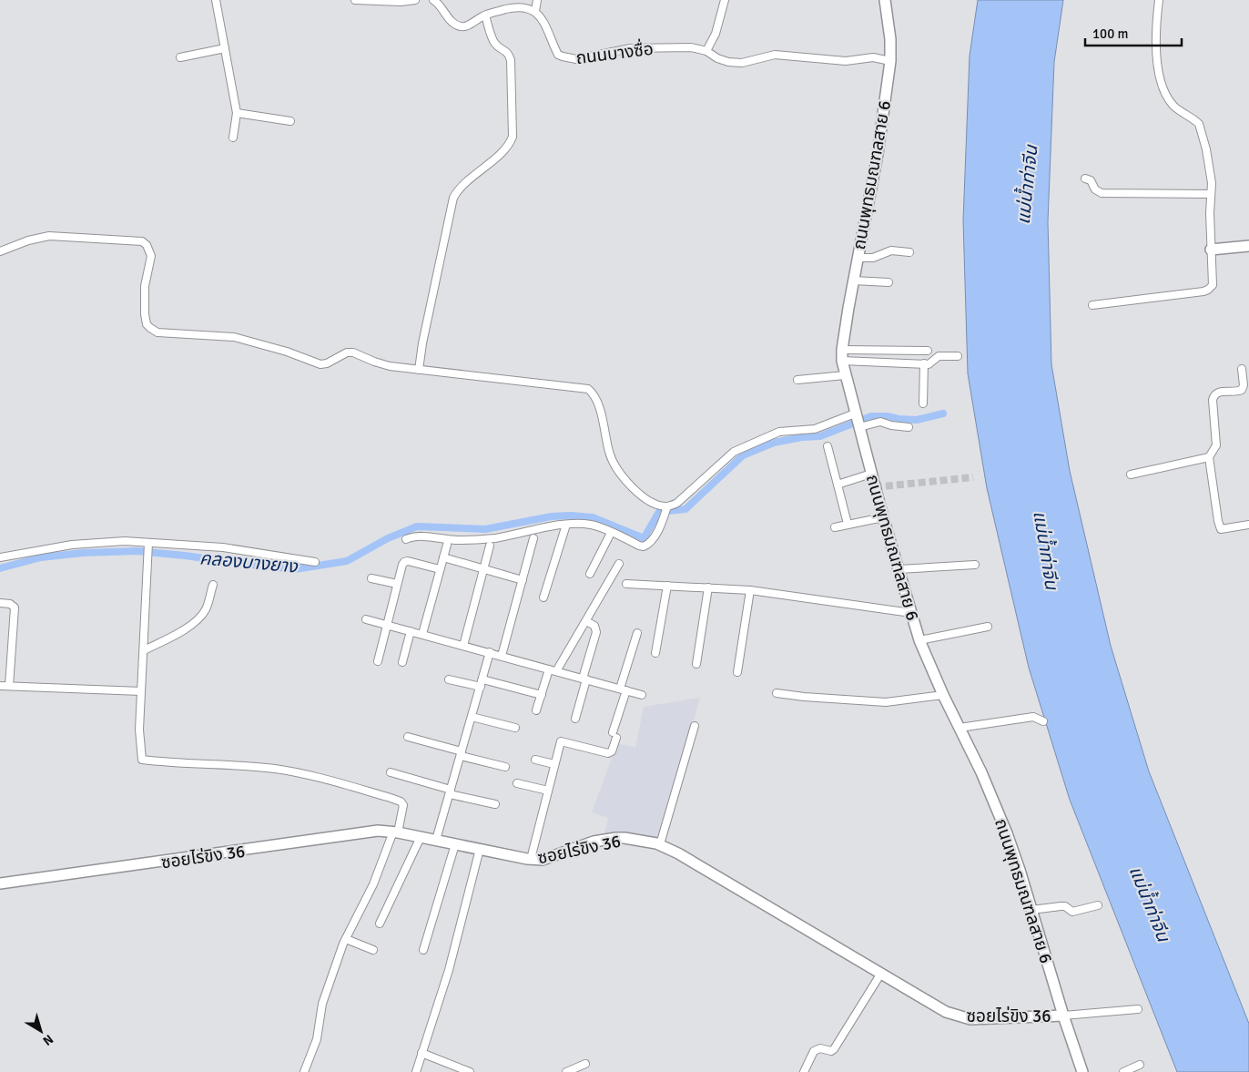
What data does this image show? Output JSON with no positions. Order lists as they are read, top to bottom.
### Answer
{
  "streets": {
    "street": ["ถนนบางซื่อ", "ถนนพุทธมณฑลสาย 6", "ซอยไร่ขิง 36"]
  },
  "crossings": [
    ["ถนนบางซื่อ", "ถนนพุทธมณฑลสาย 6"],
    ["ถนนพุทธมณฑลสาย 6", "ซอยไร่ขิง 36"]
  ],
  "water": ["แม่น้ำท่าจีน", "คลองบางยาง"],
  "scale_bar": "100 m",
  "north": "bottom right"
}
